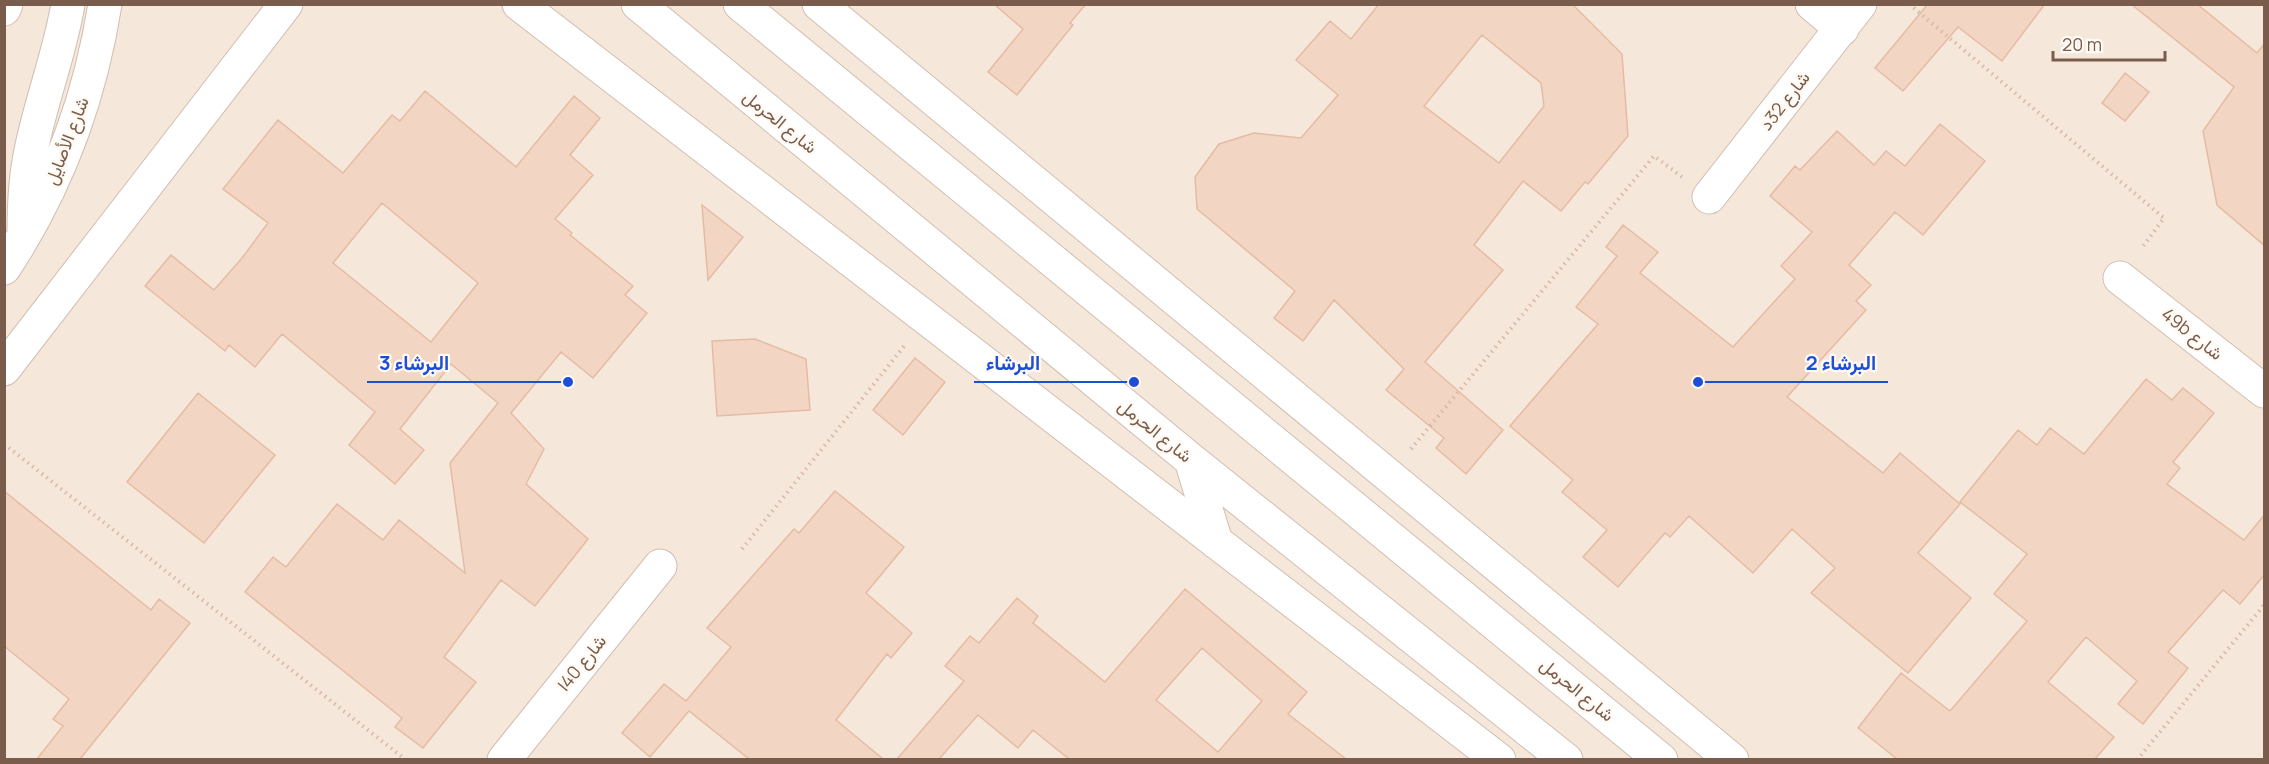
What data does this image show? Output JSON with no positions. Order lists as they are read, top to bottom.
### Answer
{
  "streets": {
    "street": [
      "شارع 32د",
      "شارع الحرمل",
      "شارع الأصايل",
      "49b شارع",
      "شارع 40ا"
    ]
  },
  "places": ["البرشاء 3", "البرشاء", "البرشاء 2"],
  "scale_bar": "20 m"
}
